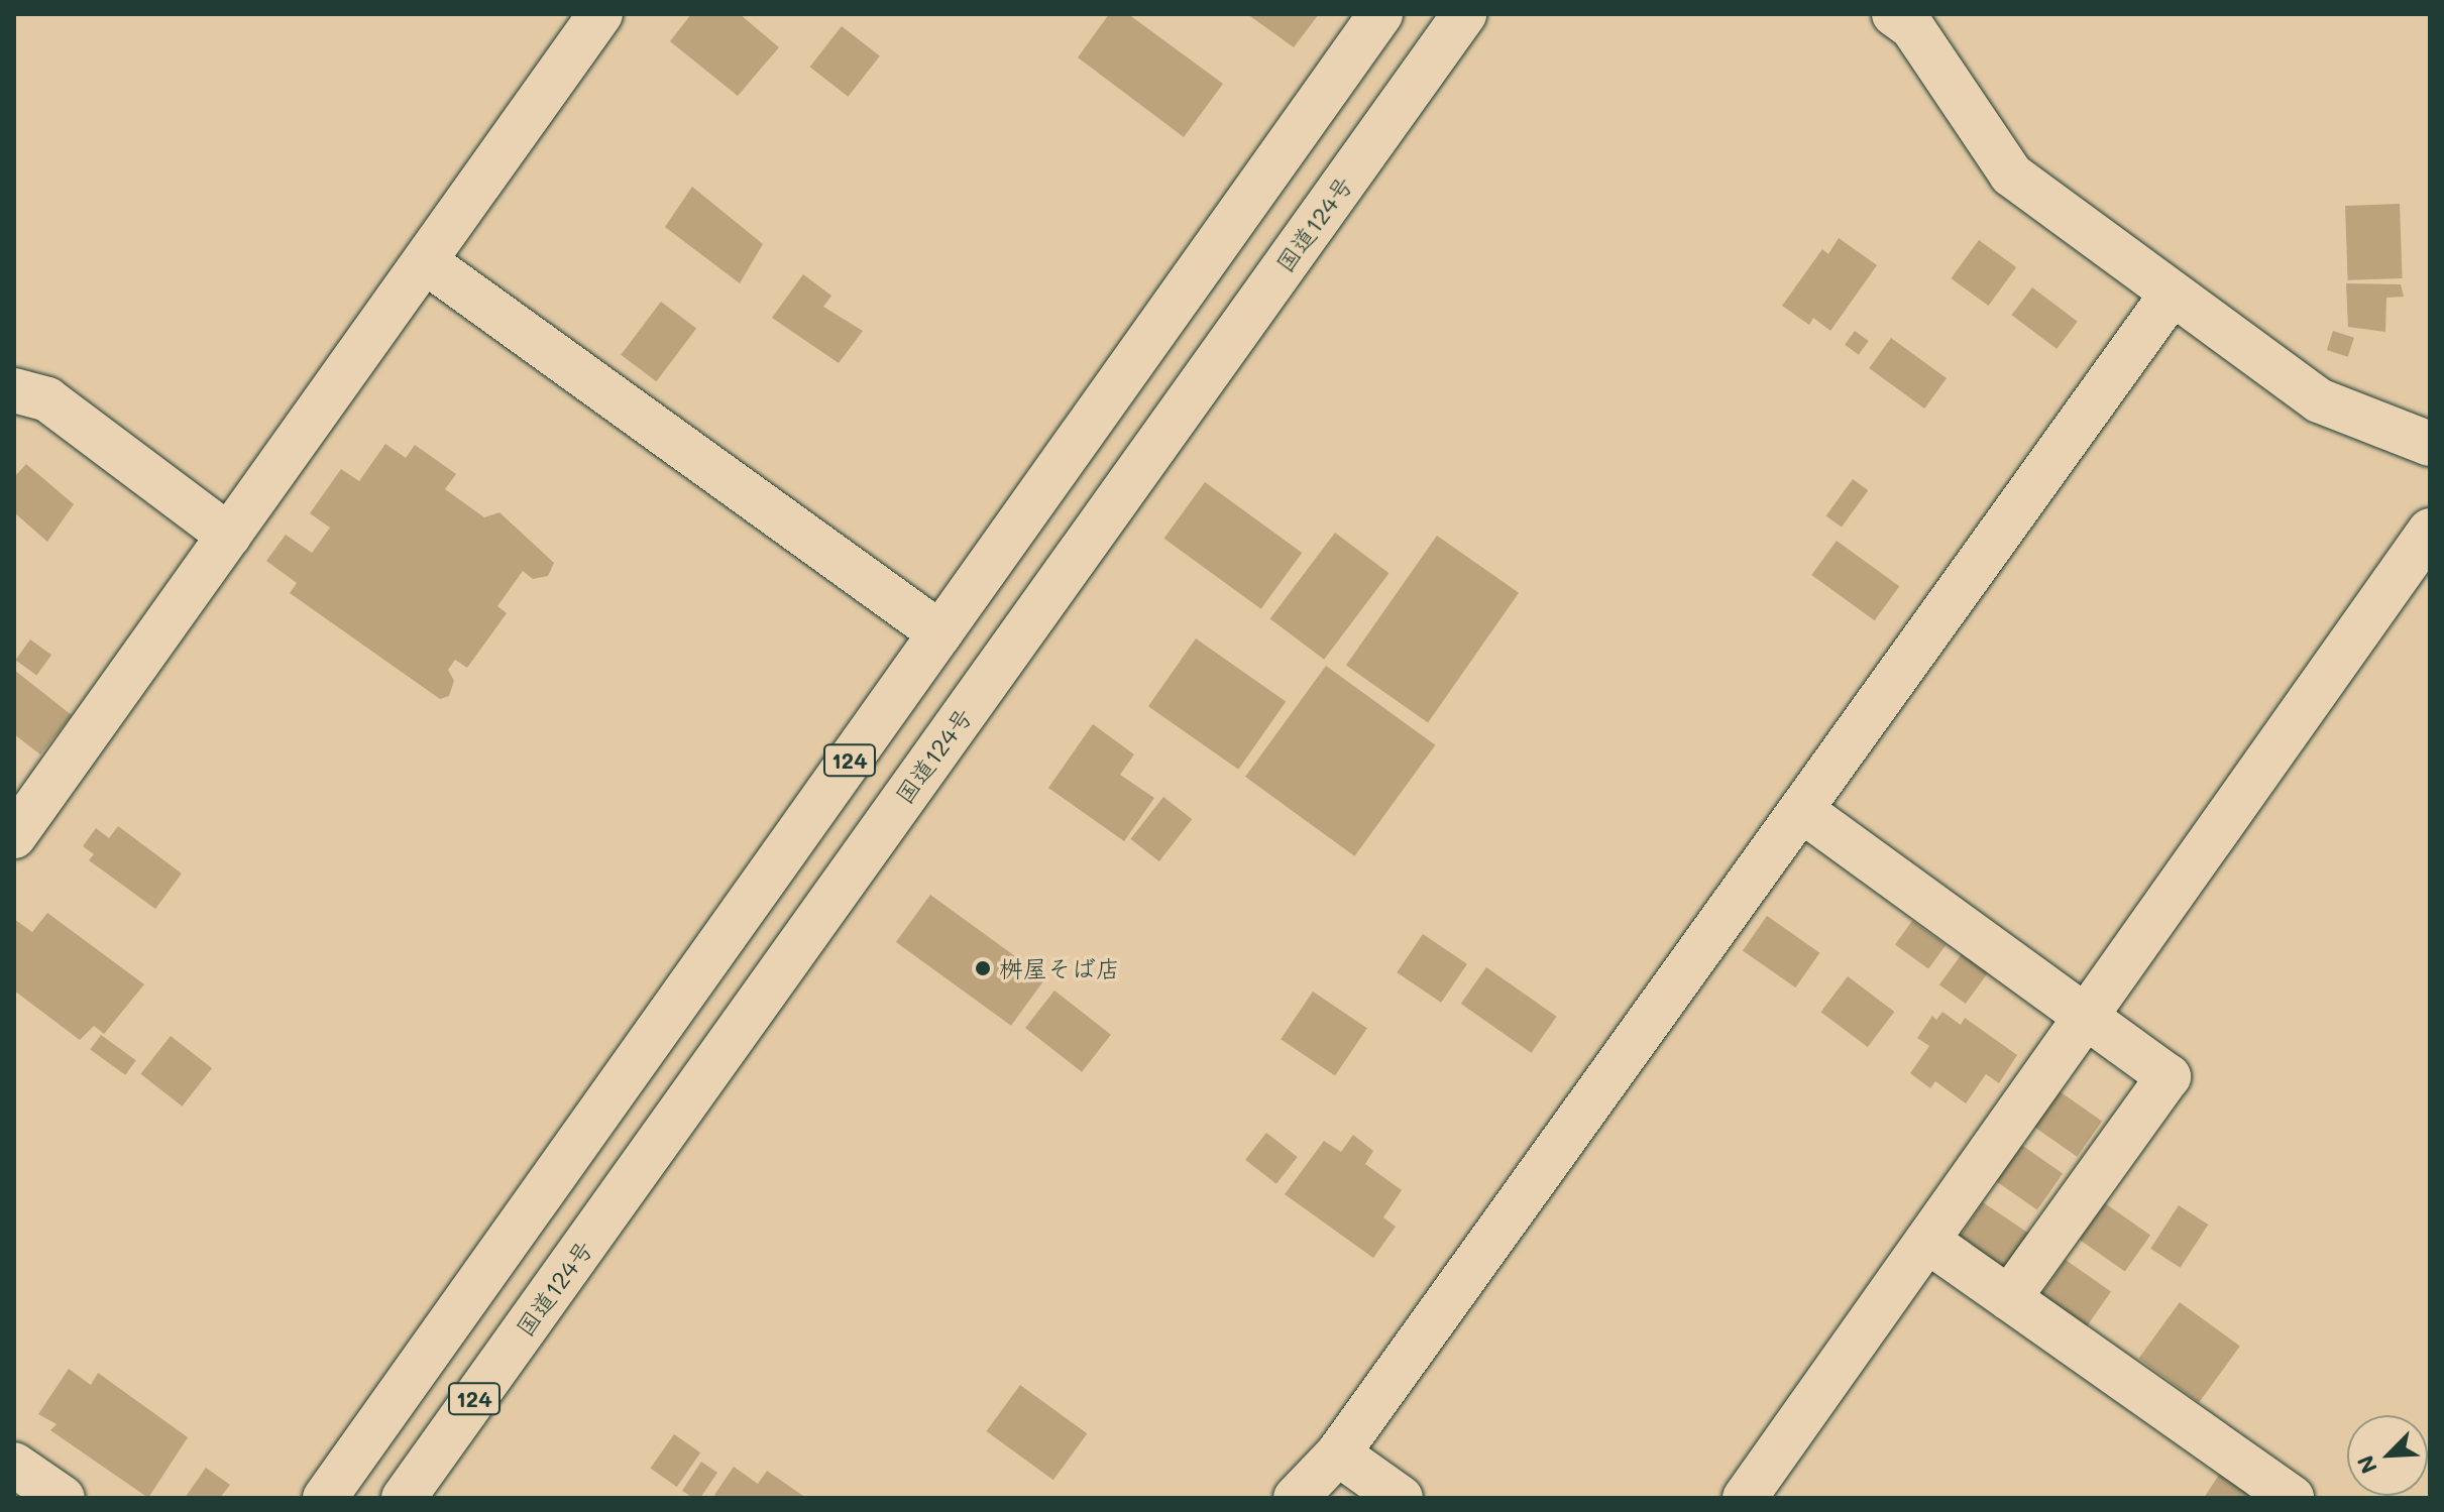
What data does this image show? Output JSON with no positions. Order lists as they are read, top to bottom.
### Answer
{
  "streets": {
    "main road": ["国道124号", "124"]
  },
  "places": ["桝屋そば店"],
  "north": "bottom left"
}
